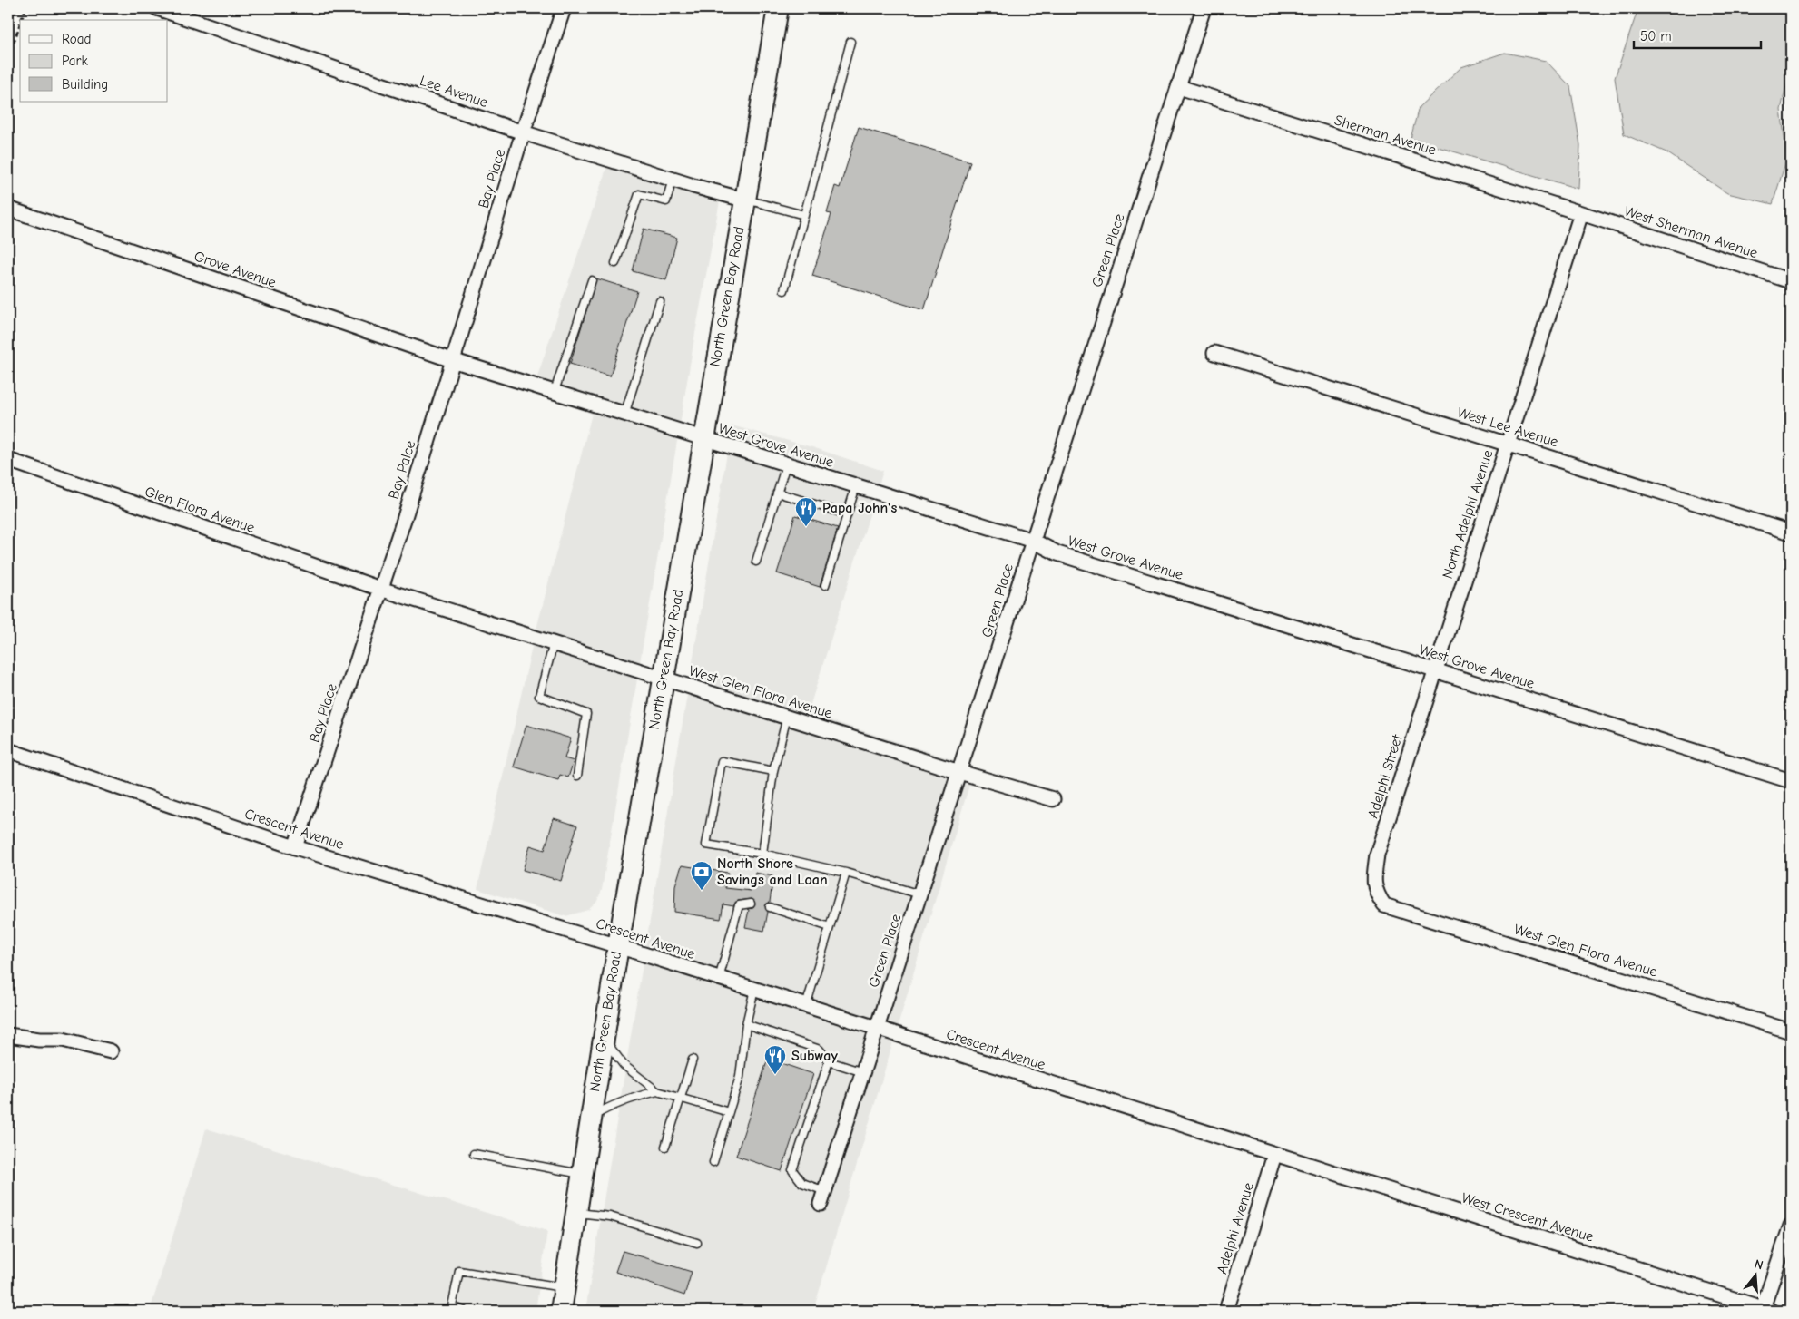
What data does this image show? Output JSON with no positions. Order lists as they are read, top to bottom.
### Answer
{
  "streets": {
    "main road": ["North Green Bay Road"],
    "street": [
      "Lee Avenue",
      "Sherman Avenue",
      "Bay Place",
      "West Sherman Avenue",
      "Green Place",
      "Grove Avenue",
      "West Lee Avenue",
      "West Grove Avenue",
      "Bay Palce",
      "Glen Flora Avenue",
      "North Adelphi Avenue",
      "West Glen Flora Avenue",
      "Adelphi Street",
      "Crescent Avenue",
      "West Crescent Avenue",
      "Adelphi Avenue"
    ]
  },
  "crossings": [
    ["Lee Avenue", "Bay Place"],
    ["Lee Avenue", "North Green Bay Road"],
    ["Sherman Avenue", "West Sherman Avenue"],
    ["Sherman Avenue", "Green Place"],
    ["Sherman Avenue", "North Adelphi Avenue"],
    ["Bay Place", "Grove Avenue"],
    ["Bay Place", "West Grove Avenue"],
    ["Bay Place", "Bay Palce"],
    ["Bay Place", "Glen Flora Avenue"],
    ["Bay Place", "West Glen Flora Avenue"],
    ["Bay Place", "Crescent Avenue"],
    ["West Sherman Avenue", "North Adelphi Avenue"],
    ["Green Place", "West Grove Avenue"],
    ["Green Place", "West Glen Flora Avenue"],
    ["Green Place", "Crescent Avenue"],
    ["Grove Avenue", "West Grove Avenue"],
    ["Grove Avenue", "Bay Palce"],
    ["North Green Bay Road", "West Grove Avenue"],
    ["North Green Bay Road", "West Glen Flora Avenue"],
    ["North Green Bay Road", "Crescent Avenue"],
    ["West Lee Avenue", "North Adelphi Avenue"],
    ["West Grove Avenue", "Bay Palce"],
    ["West Grove Avenue", "North Adelphi Avenue"],
    ["West Grove Avenue", "Adelphi Street"],
    ["Bay Palce", "Glen Flora Avenue"],
    ["Bay Palce", "West Glen Flora Avenue"],
    ["Glen Flora Avenue", "West Glen Flora Avenue"],
    ["North Adelphi Avenue", "Adelphi Street"],
    ["West Glen Flora Avenue", "Adelphi Street"],
    ["Crescent Avenue", "West Crescent Avenue"],
    ["Crescent Avenue", "Adelphi Avenue"],
    ["West Crescent Avenue", "Adelphi Avenue"]
  ],
  "places": {
    "restaurant": ["Papa John's", "Subway"],
    "bank": ["North Shore Savings and Loan"]
  },
  "legend": ["Road", "Park", "Building"],
  "scale_bar": "50 m",
  "north": "top"
}
